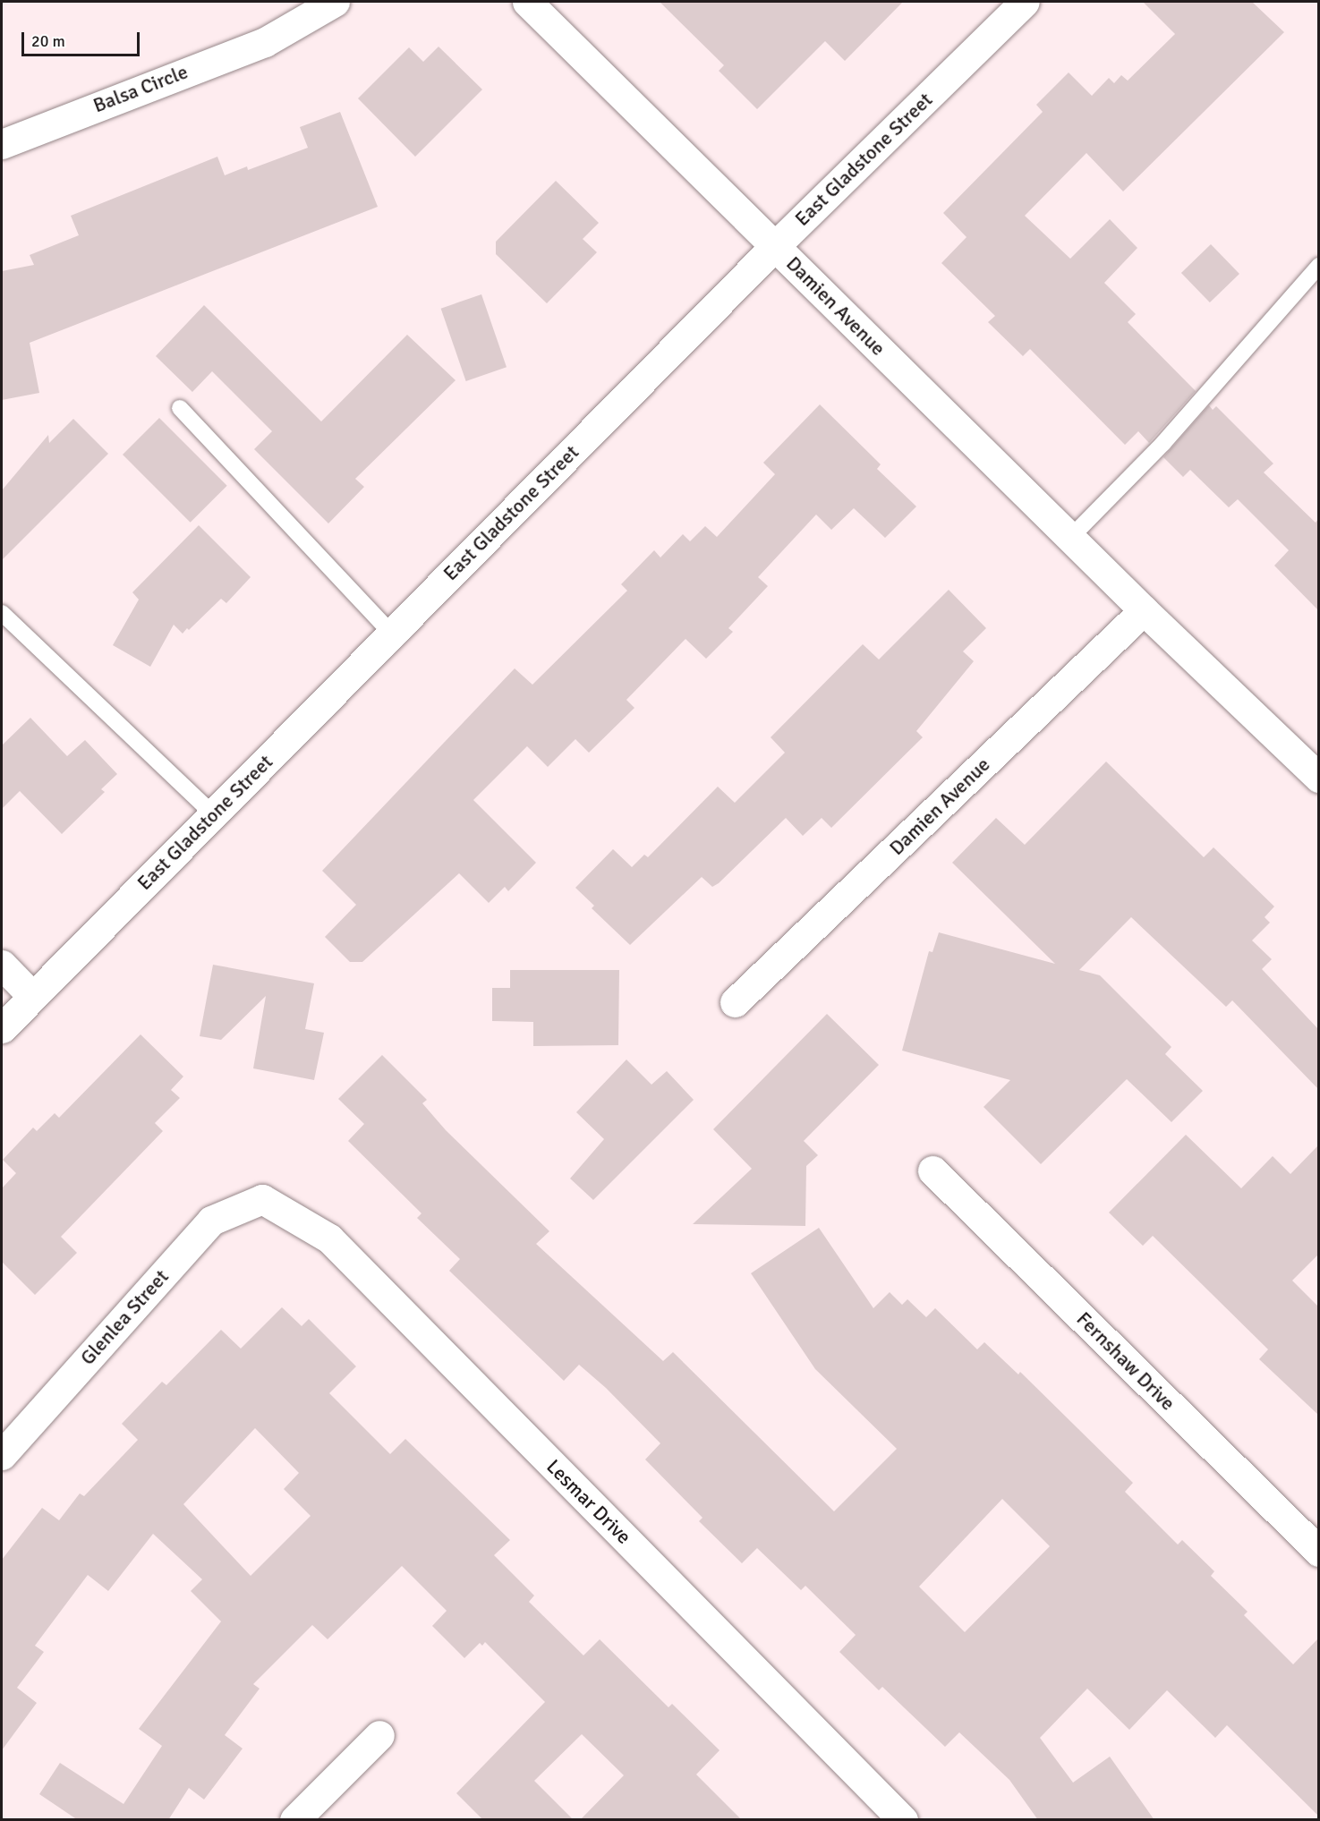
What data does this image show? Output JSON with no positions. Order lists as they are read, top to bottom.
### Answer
{
  "streets": {
    "street": [
      "Balsa Circle",
      "East Gladstone Street",
      "Damien Avenue",
      "Glenlea Street",
      "Fernshaw Drive",
      "Lesmar Drive"
    ]
  },
  "crossings": [
    ["East Gladstone Street", "Damien Avenue"],
    ["Glenlea Street", "Lesmar Drive"]
  ],
  "scale_bar": "20 m"
}
